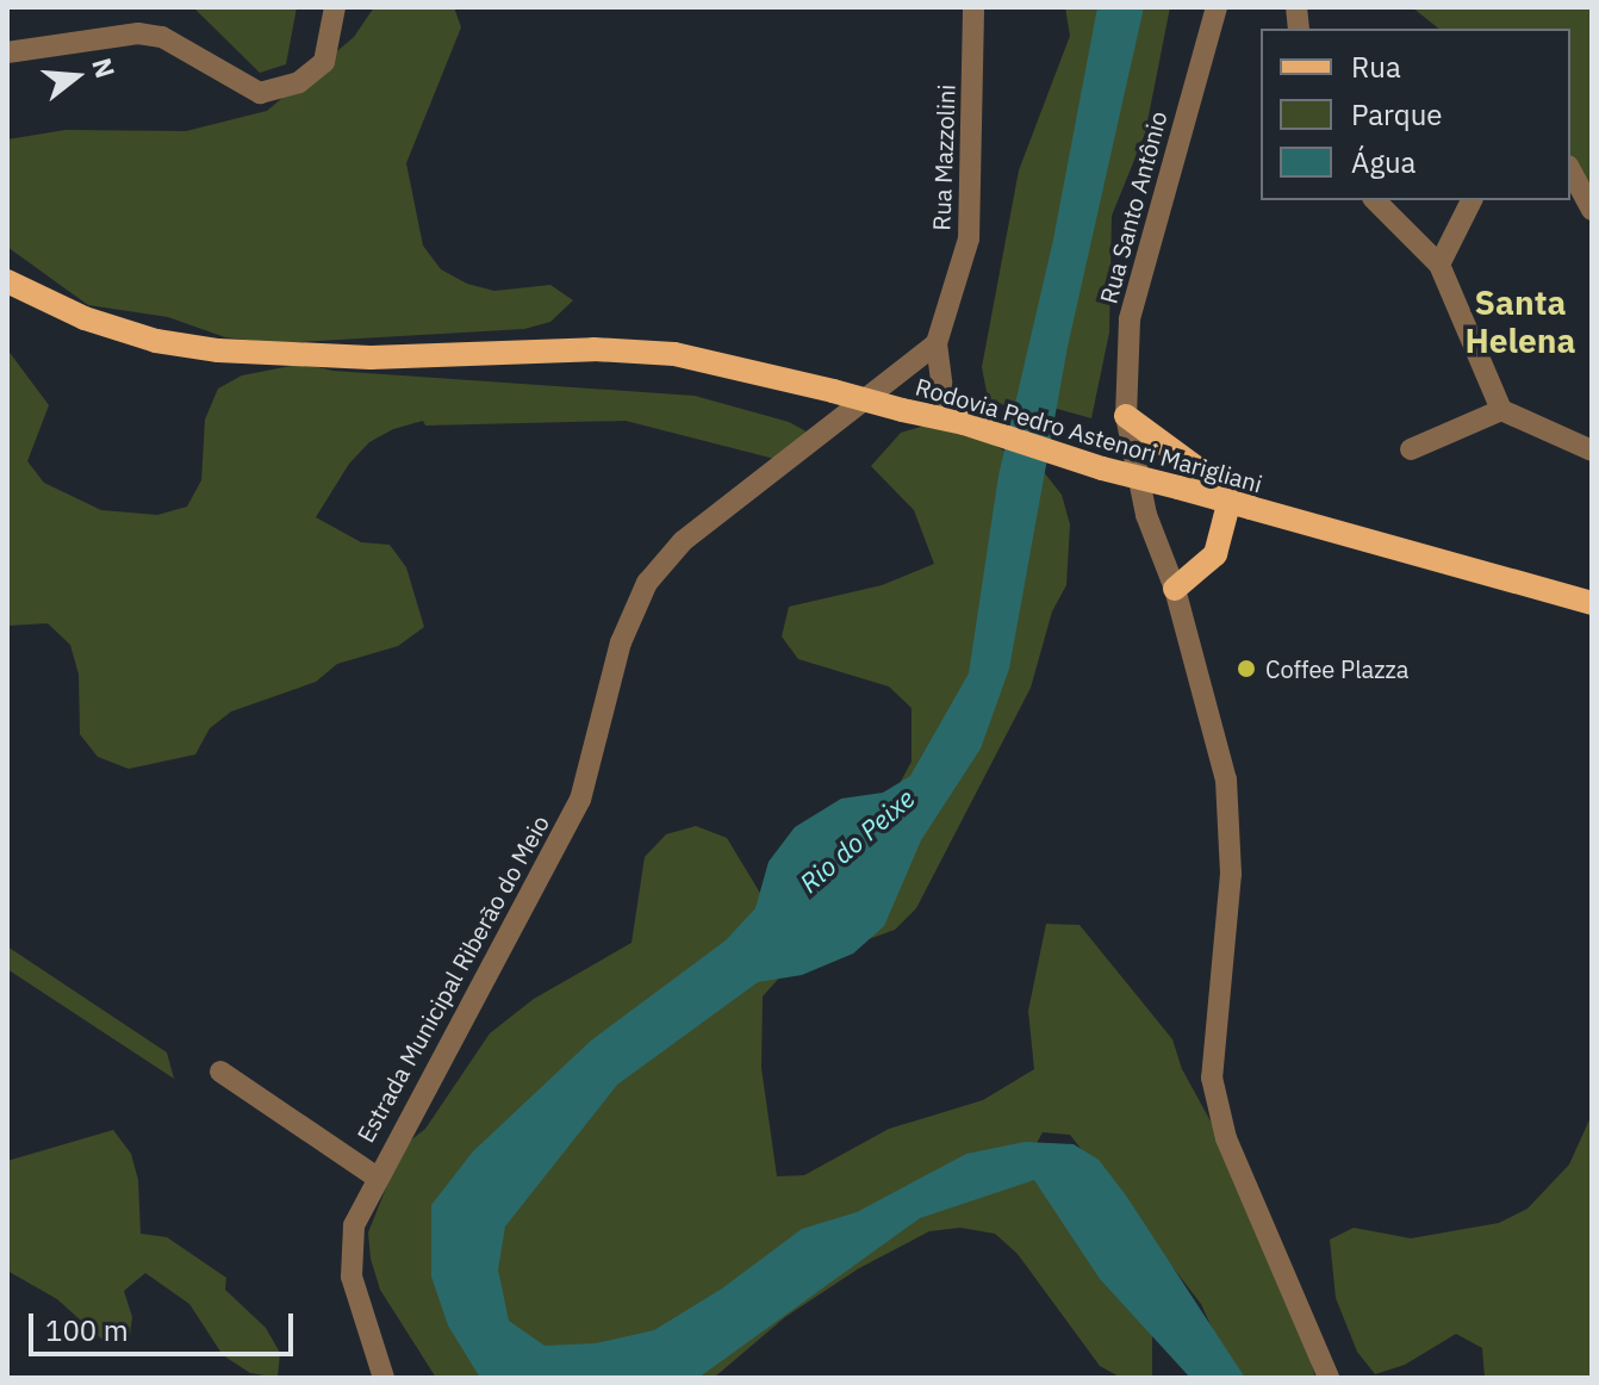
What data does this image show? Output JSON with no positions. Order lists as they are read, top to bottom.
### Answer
{
  "streets": {
    "main road": ["Rodovia Pedro Astenori Marigliani"],
    "street": ["Rua Mazzolini", "Rua Santo Antônio", "Estrada Municipal Riberão do Meio"]
  },
  "crossings": [
    ["Rua Mazzolini", "Rodovia Pedro Astenori Marigliani"],
    ["Rua Mazzolini", "Estrada Municipal Riberão do Meio"]
  ],
  "districts": ["Santa Helena"],
  "water": ["Rio do Peixe"],
  "places": ["Coffee Plazza"],
  "legend": ["Rua", "Parque", "Água"],
  "scale_bar": "100 m",
  "north": "right"
}
